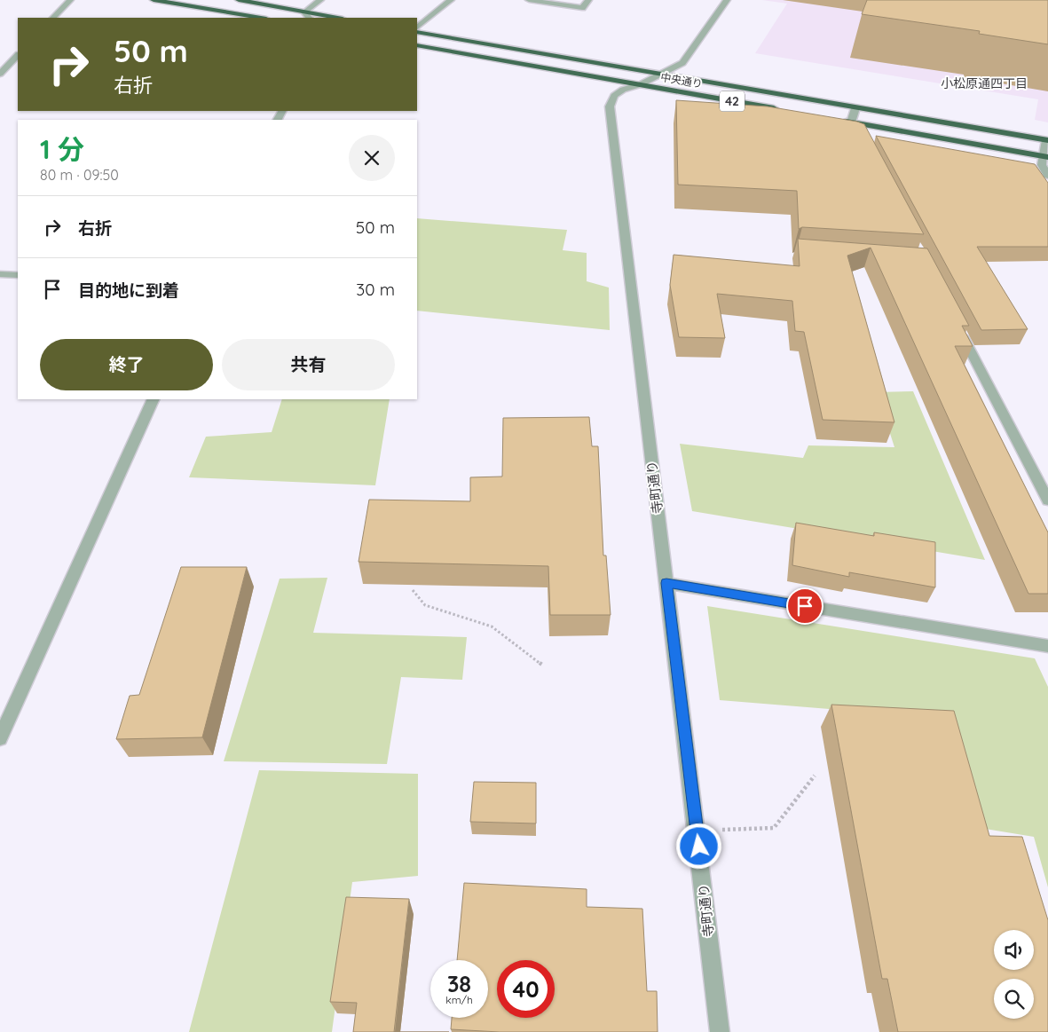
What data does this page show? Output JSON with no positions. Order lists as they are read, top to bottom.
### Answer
{
  "streets": {
    "highway": ["中央通り", "42"],
    "street": ["寺町通り"]
  },
  "crossings": [
    ["中央通り", "寺町通り"]
  ],
  "districts": ["小松原通四丁目"],
  "page": {
    "turn": ["50 m", "右折"],
    "heading": ["1 分", "80 m · 09:50"],
    "list": [
      {
        "name": "右折",
        "value": "50 m"
      },
      {
        "name": "目的地に到着",
        "value": "30 m"
      }
    ],
    "buttons": ["終了", "共有"],
    "speed": "38 km/h",
    "limit": "40"
  }
}
